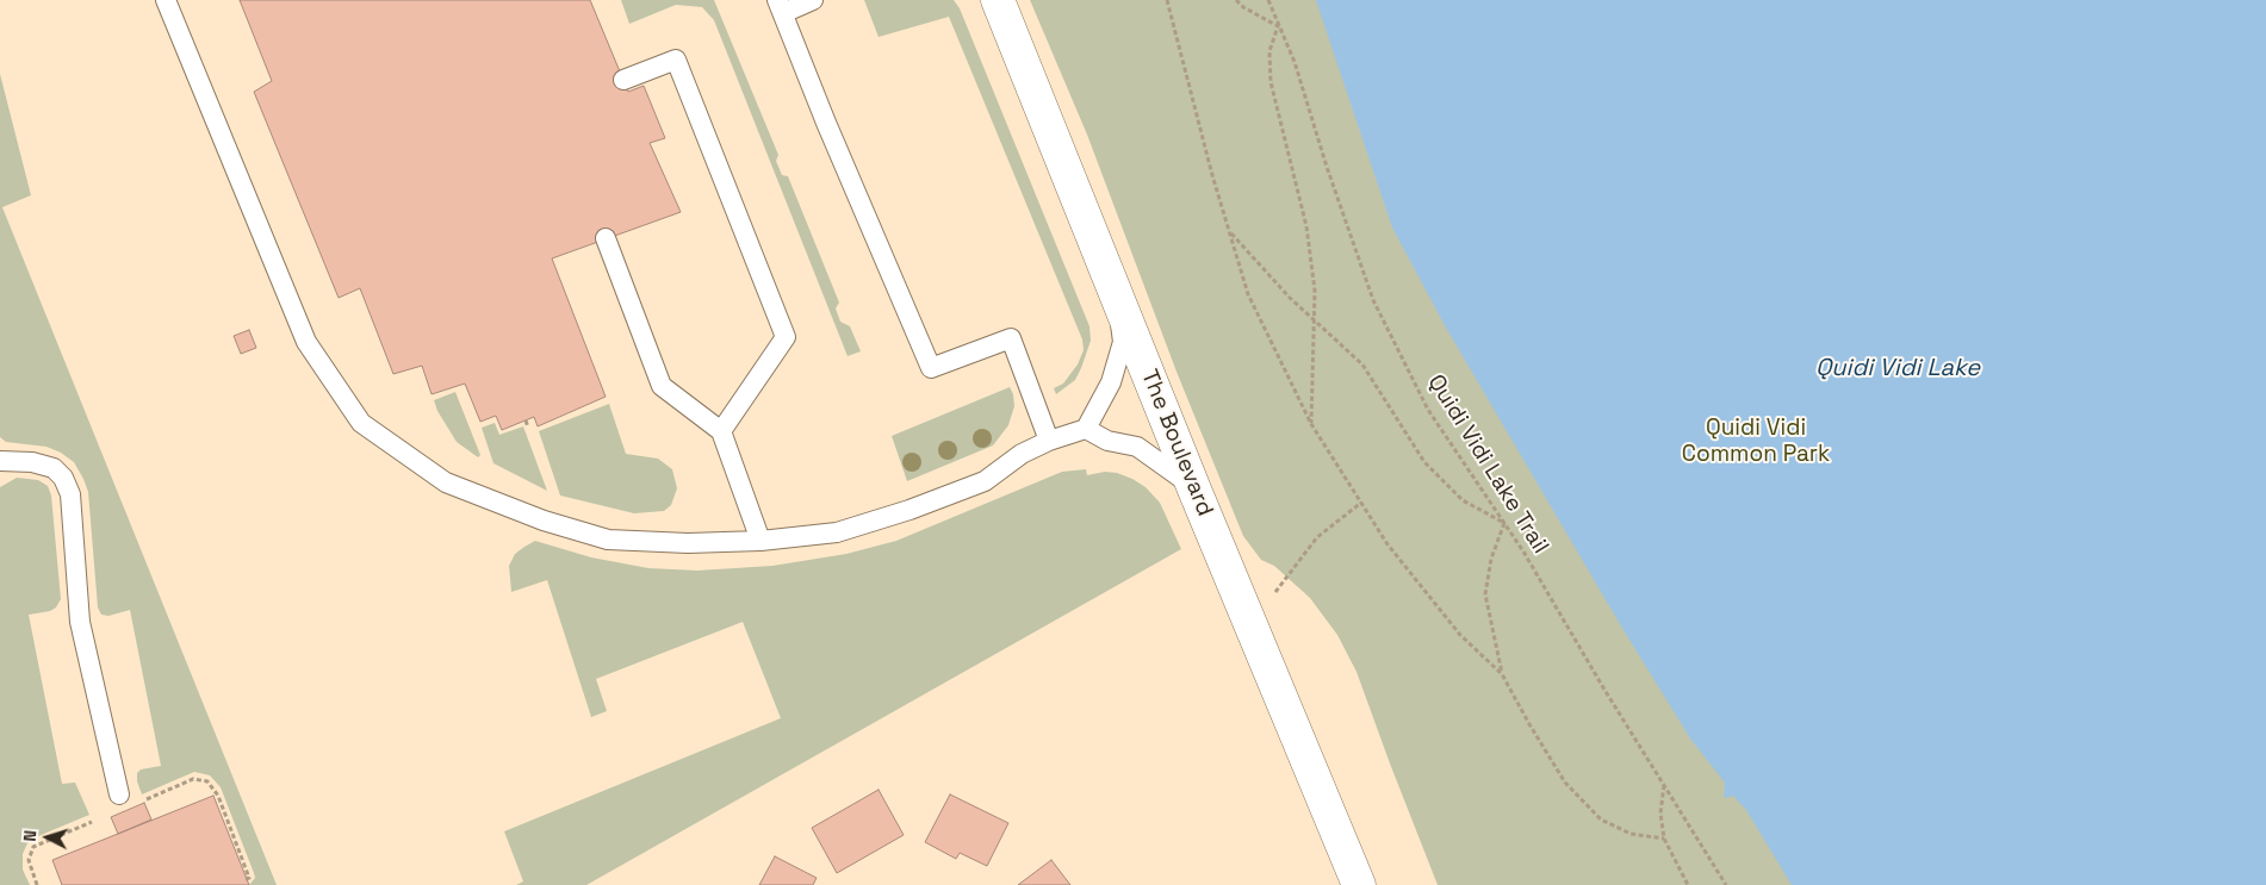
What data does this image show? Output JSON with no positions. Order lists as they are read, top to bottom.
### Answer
{
  "streets": {
    "street": ["The Boulevard"],
    "path": ["Quidi Vidi Lake Trail"]
  },
  "water": ["Quidi Vidi Lake"],
  "parks": ["Quidi Vidi Common Park"],
  "north": "left"
}
